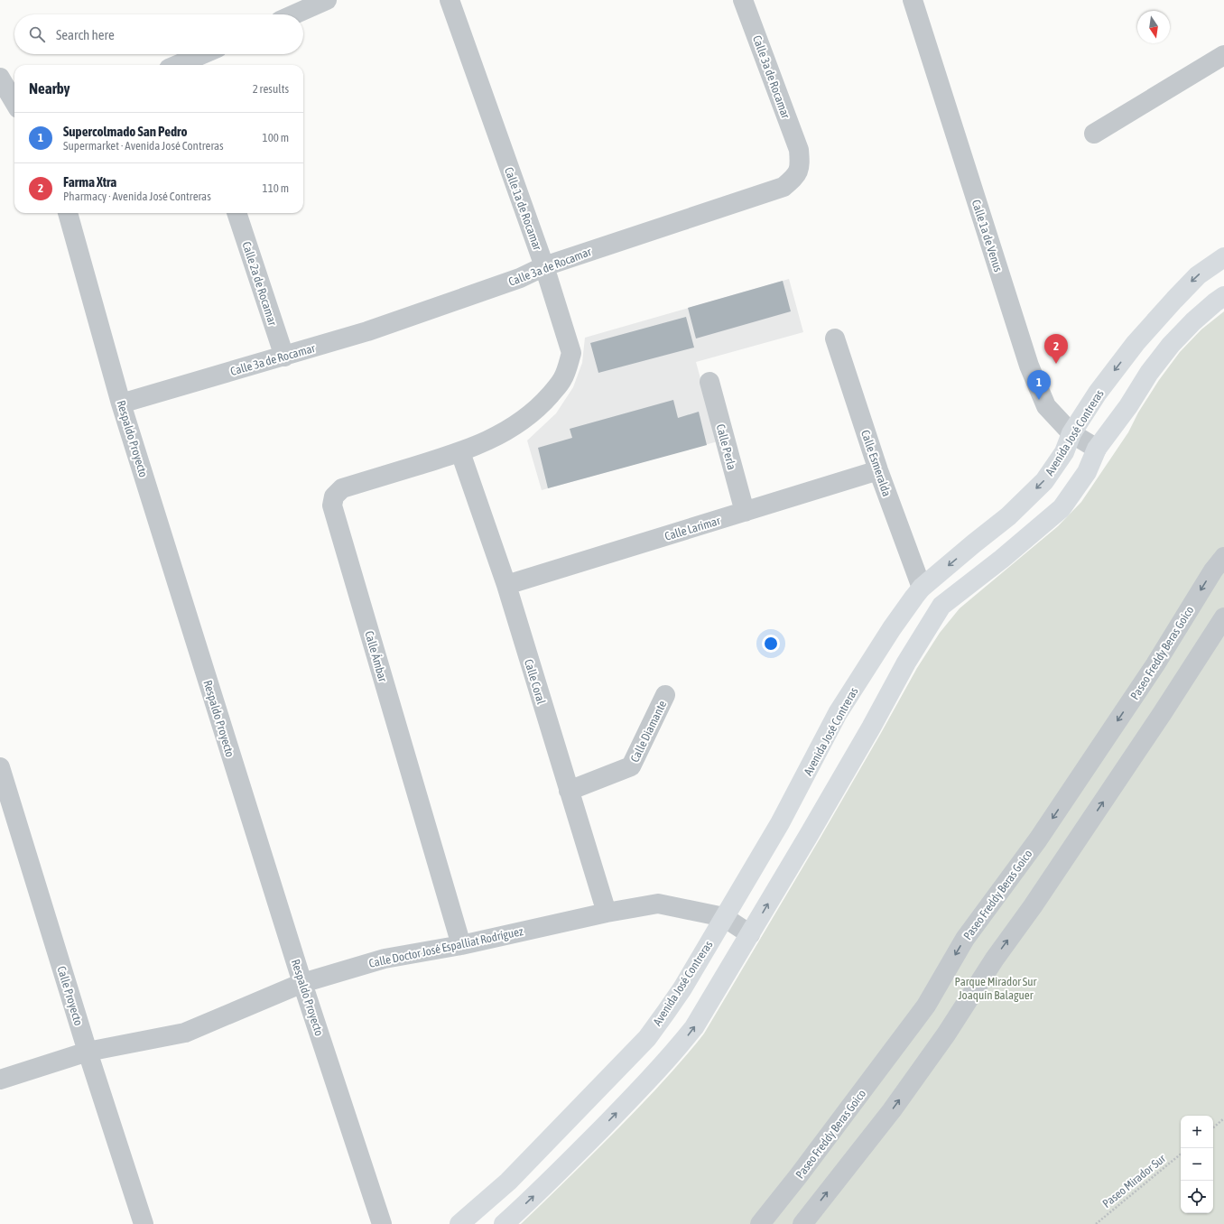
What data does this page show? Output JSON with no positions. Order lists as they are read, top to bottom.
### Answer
{
  "streets": {
    "main road": ["Avenida José Contreras"],
    "street": [
      "Calle 3a de Rocamar",
      "Calle 1a de Rocamar",
      "Calle 1a de Venus",
      "Calle 2a de Rocamar",
      "Respaldo Proyecto",
      "Calle Perla",
      "Calle Esmeralda",
      "Calle Larimar",
      "Paseo Freddy Beras Goico",
      "Calle Ámbar",
      "Calle Coral",
      "Calle Diamante",
      "Calle Doctor José Espalliat Rodríguez",
      "Calle Proyecto"
    ],
    "path": ["Paseo Mirador Sur"]
  },
  "crossings": [
    ["Calle 3a de Rocamar", "Calle 1a de Rocamar"],
    ["Calle 3a de Rocamar", "Calle 2a de Rocamar"],
    ["Calle 3a de Rocamar", "Respaldo Proyecto"],
    ["Calle 1a de Rocamar", "Calle Ámbar"],
    ["Calle 1a de Rocamar", "Calle Coral"],
    ["Calle 1a de Venus", "Avenida José Contreras"],
    ["Avenida José Contreras", "Calle Esmeralda"],
    ["Avenida José Contreras", "Calle Doctor José Espalliat Rodríguez"],
    ["Respaldo Proyecto", "Calle Doctor José Espalliat Rodríguez"],
    ["Calle Perla", "Calle Larimar"],
    ["Calle Esmeralda", "Calle Larimar"],
    ["Calle Larimar", "Calle Coral"],
    ["Calle Ámbar", "Calle Coral"],
    ["Calle Ámbar", "Calle Doctor José Espalliat Rodríguez"],
    ["Calle Coral", "Calle Diamante"],
    ["Calle Coral", "Calle Doctor José Espalliat Rodríguez"],
    ["Calle Doctor José Espalliat Rodríguez", "Calle Proyecto"]
  ],
  "parks": ["Parque Mirador Sur Joaquín Balaguer"],
  "north": "bottom",
  "page": {
    "search": "Search here",
    "heading": ["Nearby", "2 results"],
    "list": [
      {
        "mark": "1",
        "name": "Supercolmado San Pedro",
        "note": "Supermarket · Avenida José Contreras",
        "value": "100 m"
      },
      {
        "mark": "2",
        "name": "Farma Xtra",
        "note": "Pharmacy · Avenida José Contreras",
        "value": "110 m"
      }
    ],
    "pins": ["2", "1"],
    "map_buttons": ["+", "−"]
  }
}
